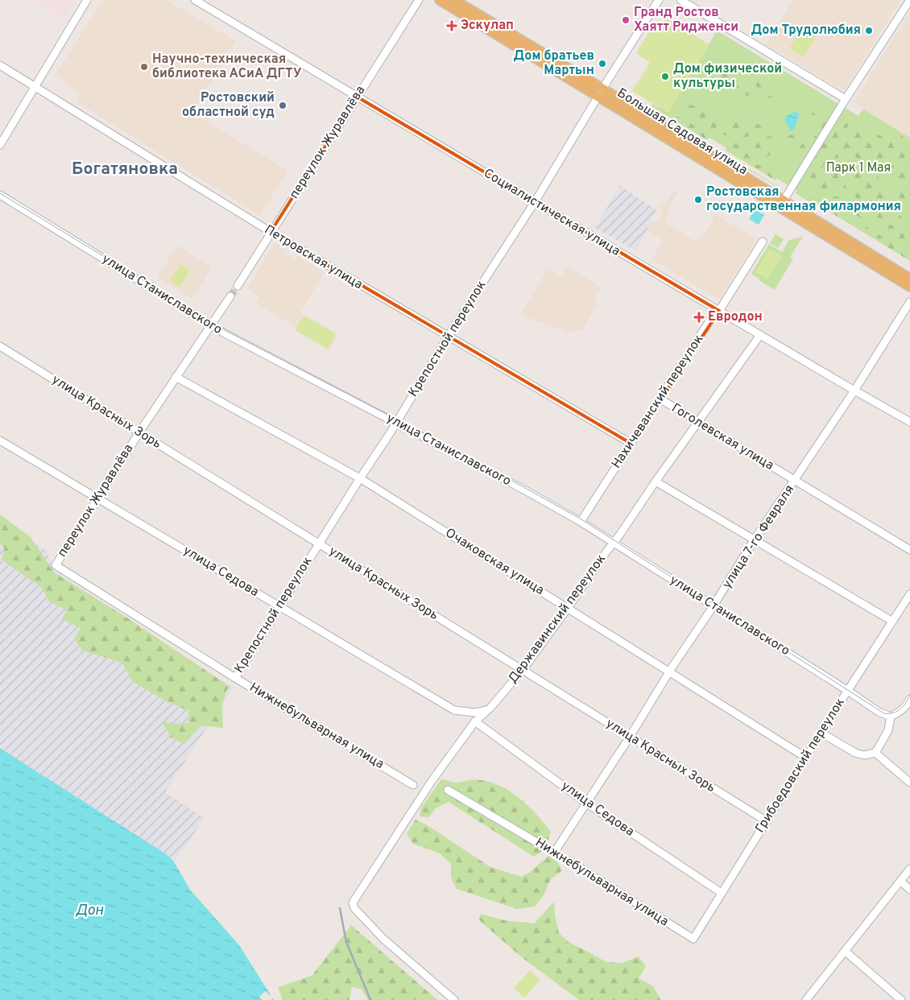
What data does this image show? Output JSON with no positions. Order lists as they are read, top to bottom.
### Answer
{
  "streets": {
    "main road": ["Большая Садовая улица"],
    "street": [
      "переулок Журавлёва",
      "Социалистическая улица",
      "Петровская улица",
      "улица Станиславского",
      "Крепостной переулок",
      "Нахичеванский переулок",
      "улица Красных Зорь",
      "Гоголевская улица",
      "улица 7-го Февраля",
      "Очаковская улица",
      "улица Седова",
      "Державинский переулок",
      "Нижнебульварная улица",
      "Грибоедовский переулок"
    ]
  },
  "crossings": [
    ["Большая Садовая улица", "Крепостной переулок"],
    ["переулок Журавлёва", "Социалистическая улица"],
    ["переулок Журавлёва", "Петровская улица"],
    ["переулок Журавлёва", "улица Станиславского"],
    ["переулок Журавлёва", "улица Красных Зорь"],
    ["переулок Журавлёва", "Очаковская улица"],
    ["переулок Журавлёва", "улица Седова"],
    ["переулок Журавлёва", "Нижнебульварная улица"],
    ["Социалистическая улица", "Крепостной переулок"],
    ["Социалистическая улица", "Нахичеванский переулок"],
    ["Социалистическая улица", "улица 7-го Февраля"],
    ["Социалистическая улица", "Державинский переулок"],
    ["Петровская улица", "Крепостной переулок"],
    ["Петровская улица", "Нахичеванский переулок"],
    ["улица Станиславского", "Крепостной переулок"],
    ["улица Станиславского", "Нахичеванский переулок"],
    ["улица Станиславского", "улица 7-го Февраля"],
    ["улица Станиславского", "Державинский переулок"],
    ["улица Станиславского", "Грибоедовский переулок"],
    ["Крепостной переулок", "улица Красных Зорь"],
    ["Крепостной переулок", "Очаковская улица"],
    ["Крепостной переулок", "улица Седова"],
    ["Крепостной переулок", "Нижнебульварная улица"],
    ["Нахичеванский переулок", "Гоголевская улица"],
    ["улица Красных Зорь", "улица 7-го Февраля"],
    ["улица Красных Зорь", "Державинский переулок"],
    ["улица Красных Зорь", "Грибоедовский переулок"],
    ["Гоголевская улица", "улица 7-го Февраля"],
    ["Гоголевская улица", "Державинский переулок"],
    ["улица 7-го Февраля", "Очаковская улица"],
    ["улица 7-го Февраля", "улица Седова"],
    ["улица 7-го Февраля", "Нижнебульварная улица"],
    ["Очаковская улица", "Державинский переулок"],
    ["Очаковская улица", "Грибоедовский переулок"],
    ["улица Седова", "Державинский переулок"],
    ["улица Седова", "Грибоедовский переулок"],
    ["Нижнебульварная улица", "Грибоедовский переулок"]
  ],
  "districts": ["Богатяновка"],
  "water": ["Дон"],
  "parks": ["Парк 1 Мая"],
  "places": {
    "other": [
      "Гранд Ростов Хаятт Ридженси",
      "Дом Трудолюбия",
      "Дом братьев Мартын",
      "Научно-техническая библиотека АСиА ДГТУ",
      "Дом физической культуры",
      "Ростовский областной суд",
      "Ростовская государственная филармония"
    ],
    "health": ["Эскулап", "Евродон"]
  }
}
